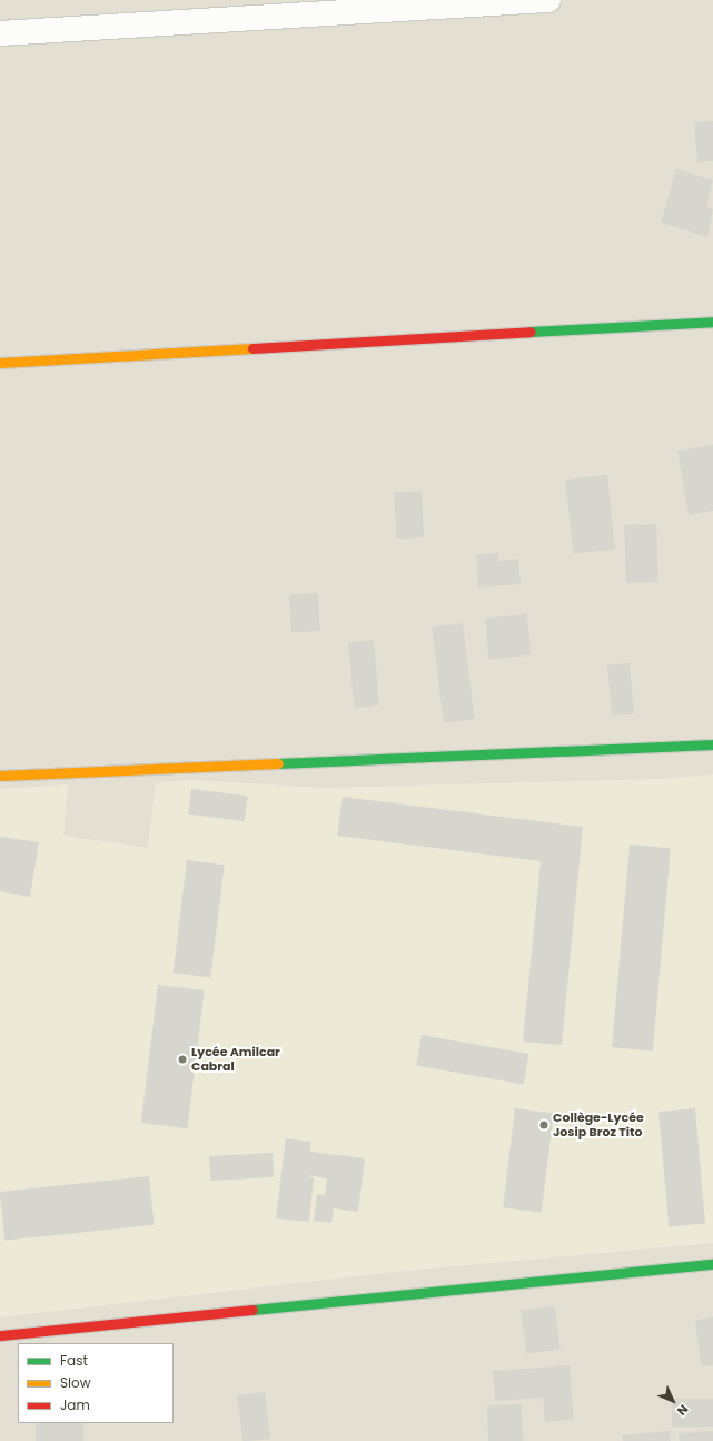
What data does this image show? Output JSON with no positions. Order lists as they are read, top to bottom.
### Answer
{
  "places": ["Lycée Amilcar Cabral", "Collège-Lycée Josip Broz Tito"],
  "legend": ["Fast", "Slow", "Jam"],
  "north": "bottom right"
}
